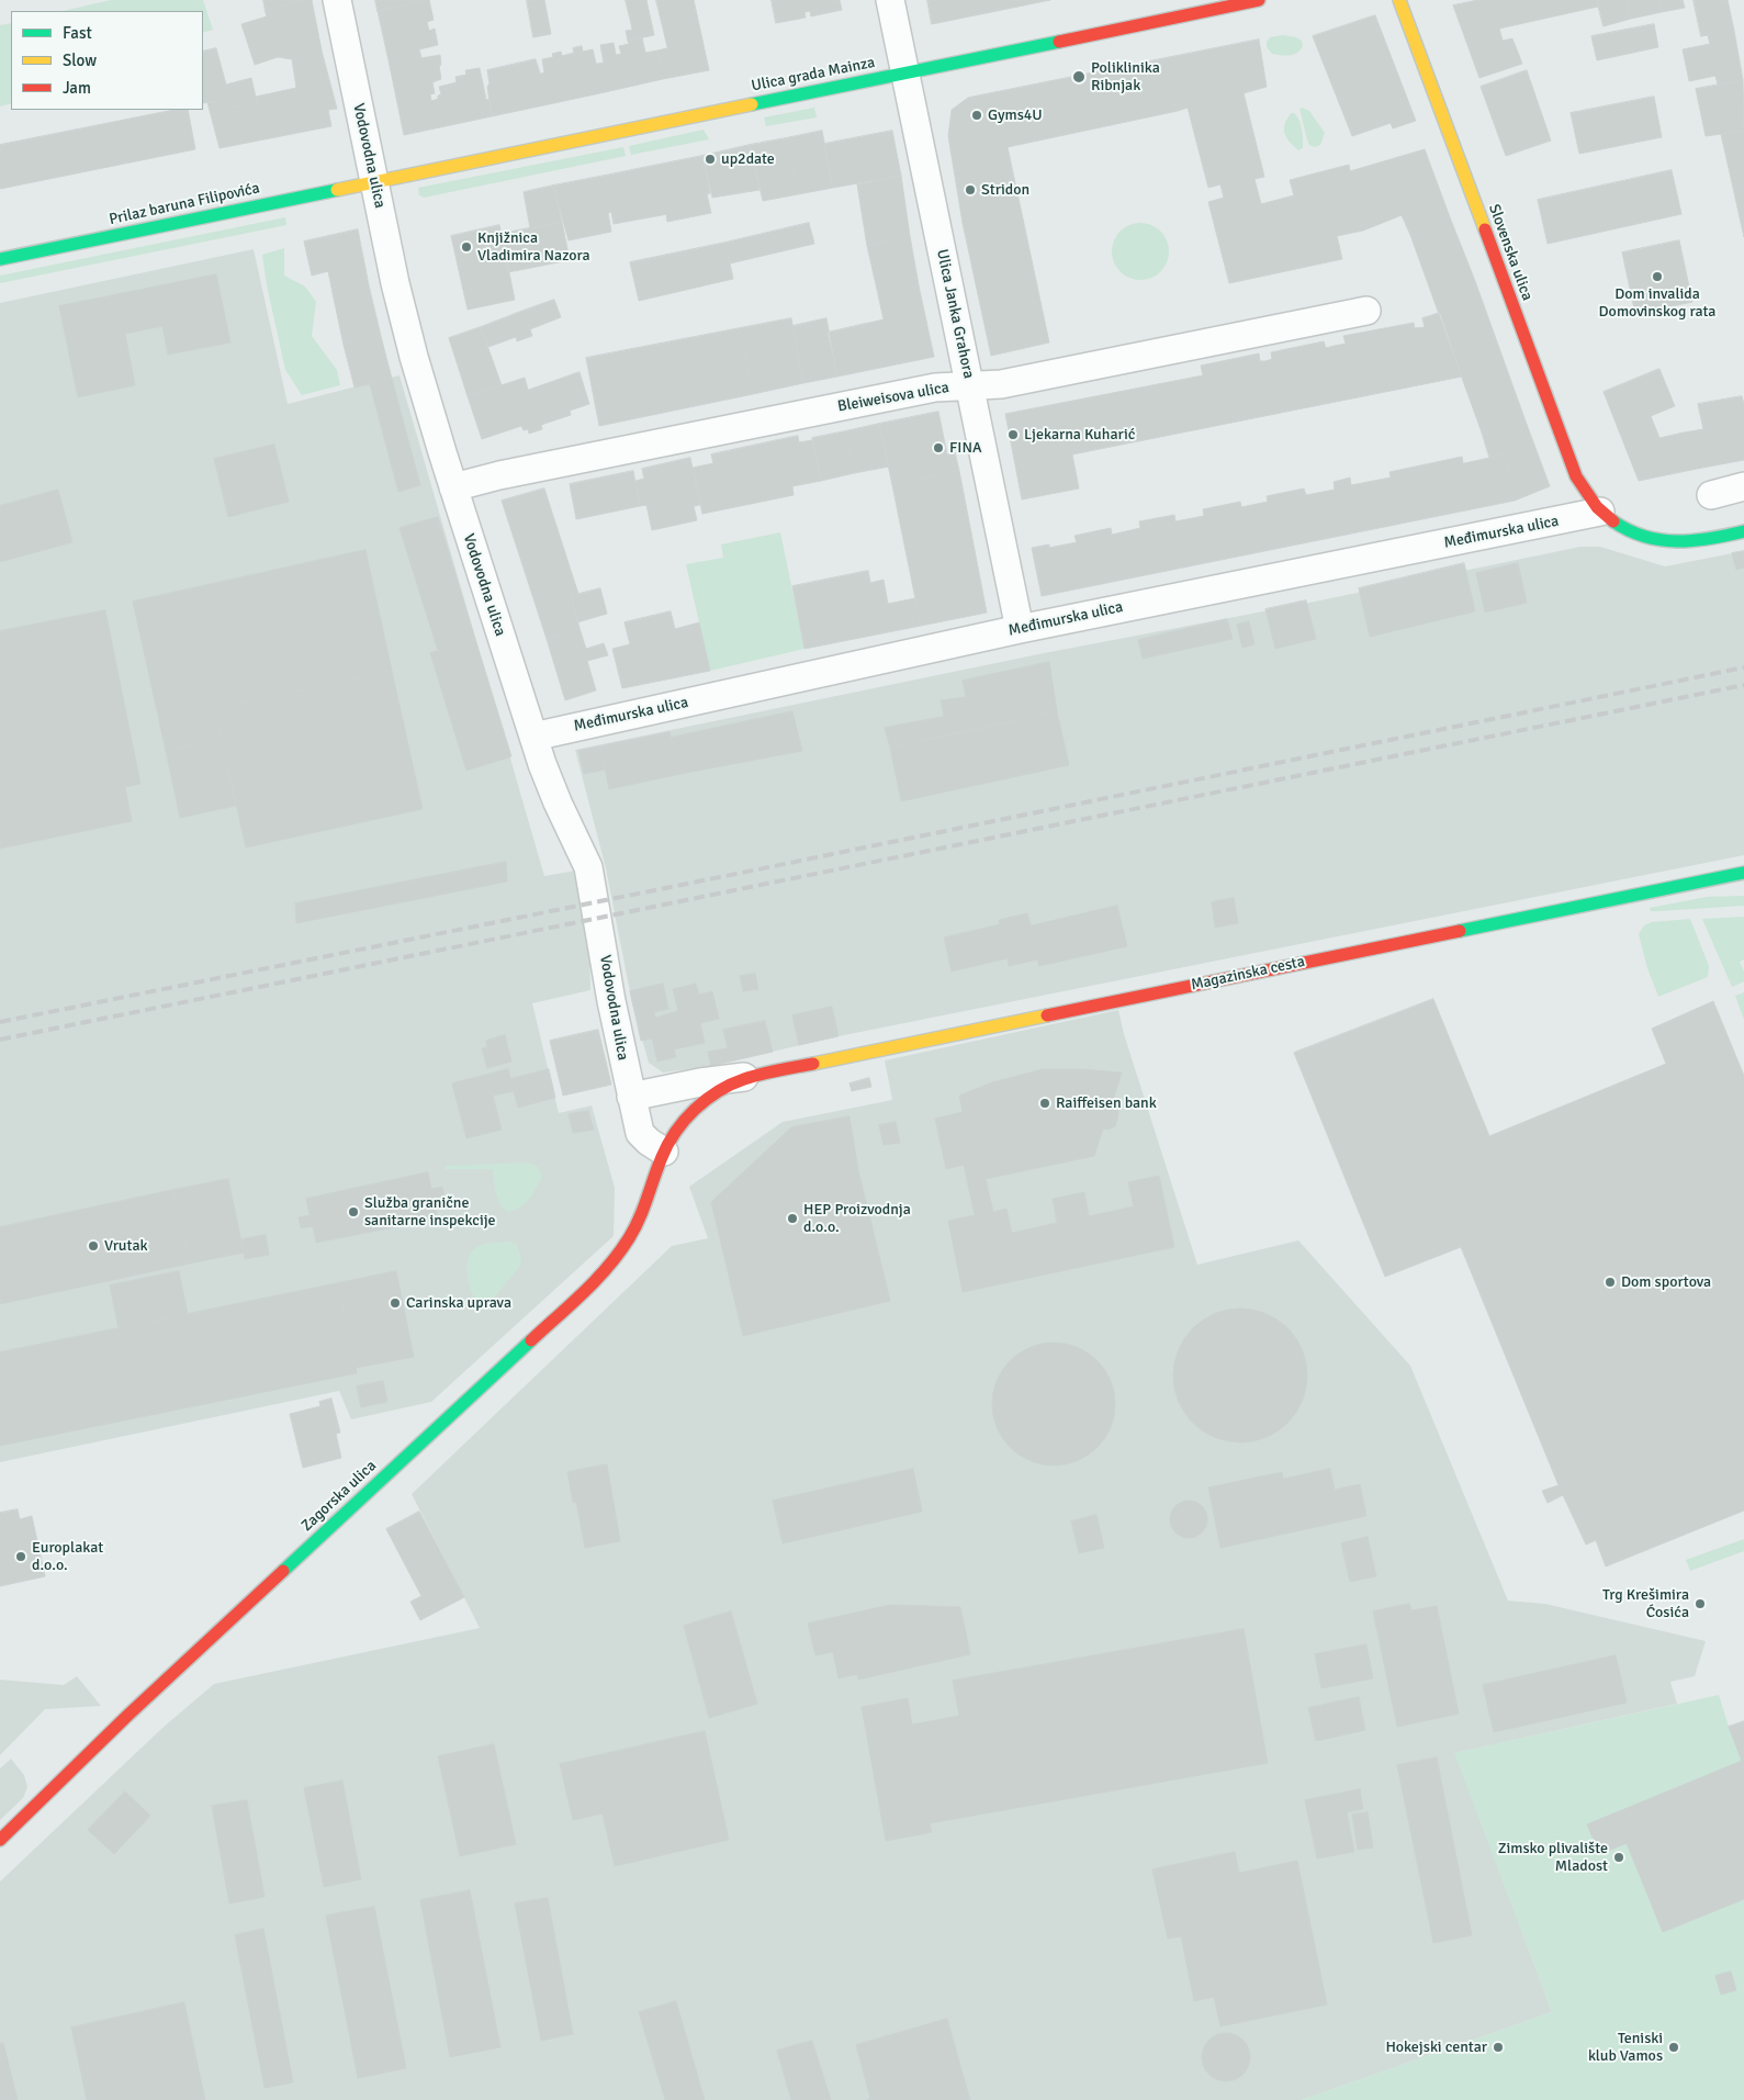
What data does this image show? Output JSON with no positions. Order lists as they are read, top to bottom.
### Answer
{
  "streets": {
    "street": [
      "Ulica grada Mainza",
      "Vodovodna ulica",
      "Prilaz baruna Filipovića",
      "Slovenska ulica",
      "Ulica Janka Grahora",
      "Bleiweisova ulica",
      "Međimurska ulica",
      "Magazinska cesta",
      "Zagorska ulica"
    ]
  },
  "crossings": [
    ["Ulica grada Mainza", "Vodovodna ulica"],
    ["Ulica grada Mainza", "Prilaz baruna Filipovića"],
    ["Ulica grada Mainza", "Ulica Janka Grahora"],
    ["Vodovodna ulica", "Prilaz baruna Filipovića"],
    ["Vodovodna ulica", "Bleiweisova ulica"],
    ["Vodovodna ulica", "Međimurska ulica"],
    ["Vodovodna ulica", "Magazinska cesta"],
    ["Vodovodna ulica", "Zagorska ulica"],
    ["Slovenska ulica", "Međimurska ulica"],
    ["Ulica Janka Grahora", "Bleiweisova ulica"],
    ["Ulica Janka Grahora", "Međimurska ulica"],
    ["Magazinska cesta", "Zagorska ulica"]
  ],
  "places": [
    "Poliklinika Ribnjak",
    "Gyms4U",
    "up2date",
    "Stridon",
    "Knjižnica Vladimira Nazora",
    "Dom invalida Domovinskog rata",
    "Ljekarna Kuharić",
    "FINA",
    "Raiffeisen bank",
    "Služba granične sanitarne inspekcije",
    "HEP Proizvodnja d.o.o.",
    "Vrutak",
    "Dom sportova",
    "Carinska uprava",
    "Europlakat d.o.o.",
    "Trg Krešimira Ćosića",
    "Zimsko plivalište Mladost",
    "Hokejski centar",
    "Teniski klub Vamos"
  ],
  "legend": ["Fast", "Slow", "Jam"]
}
